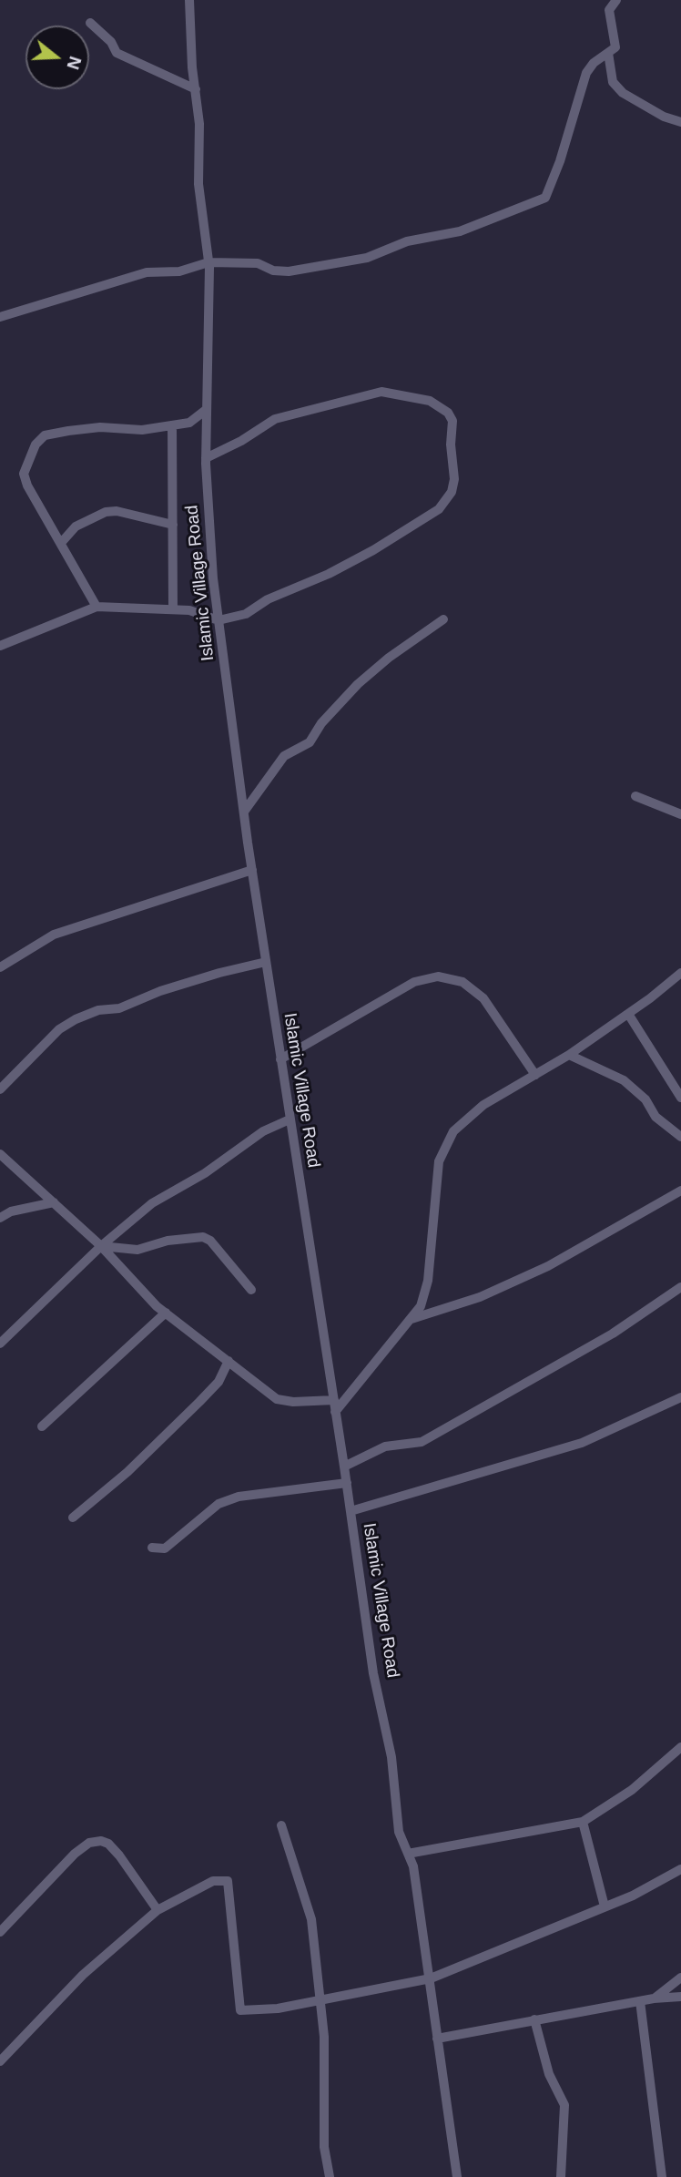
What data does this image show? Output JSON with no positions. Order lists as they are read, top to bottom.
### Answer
{
  "streets": {
    "street": ["Islamic Village Road"]
  },
  "north": "right"
}
